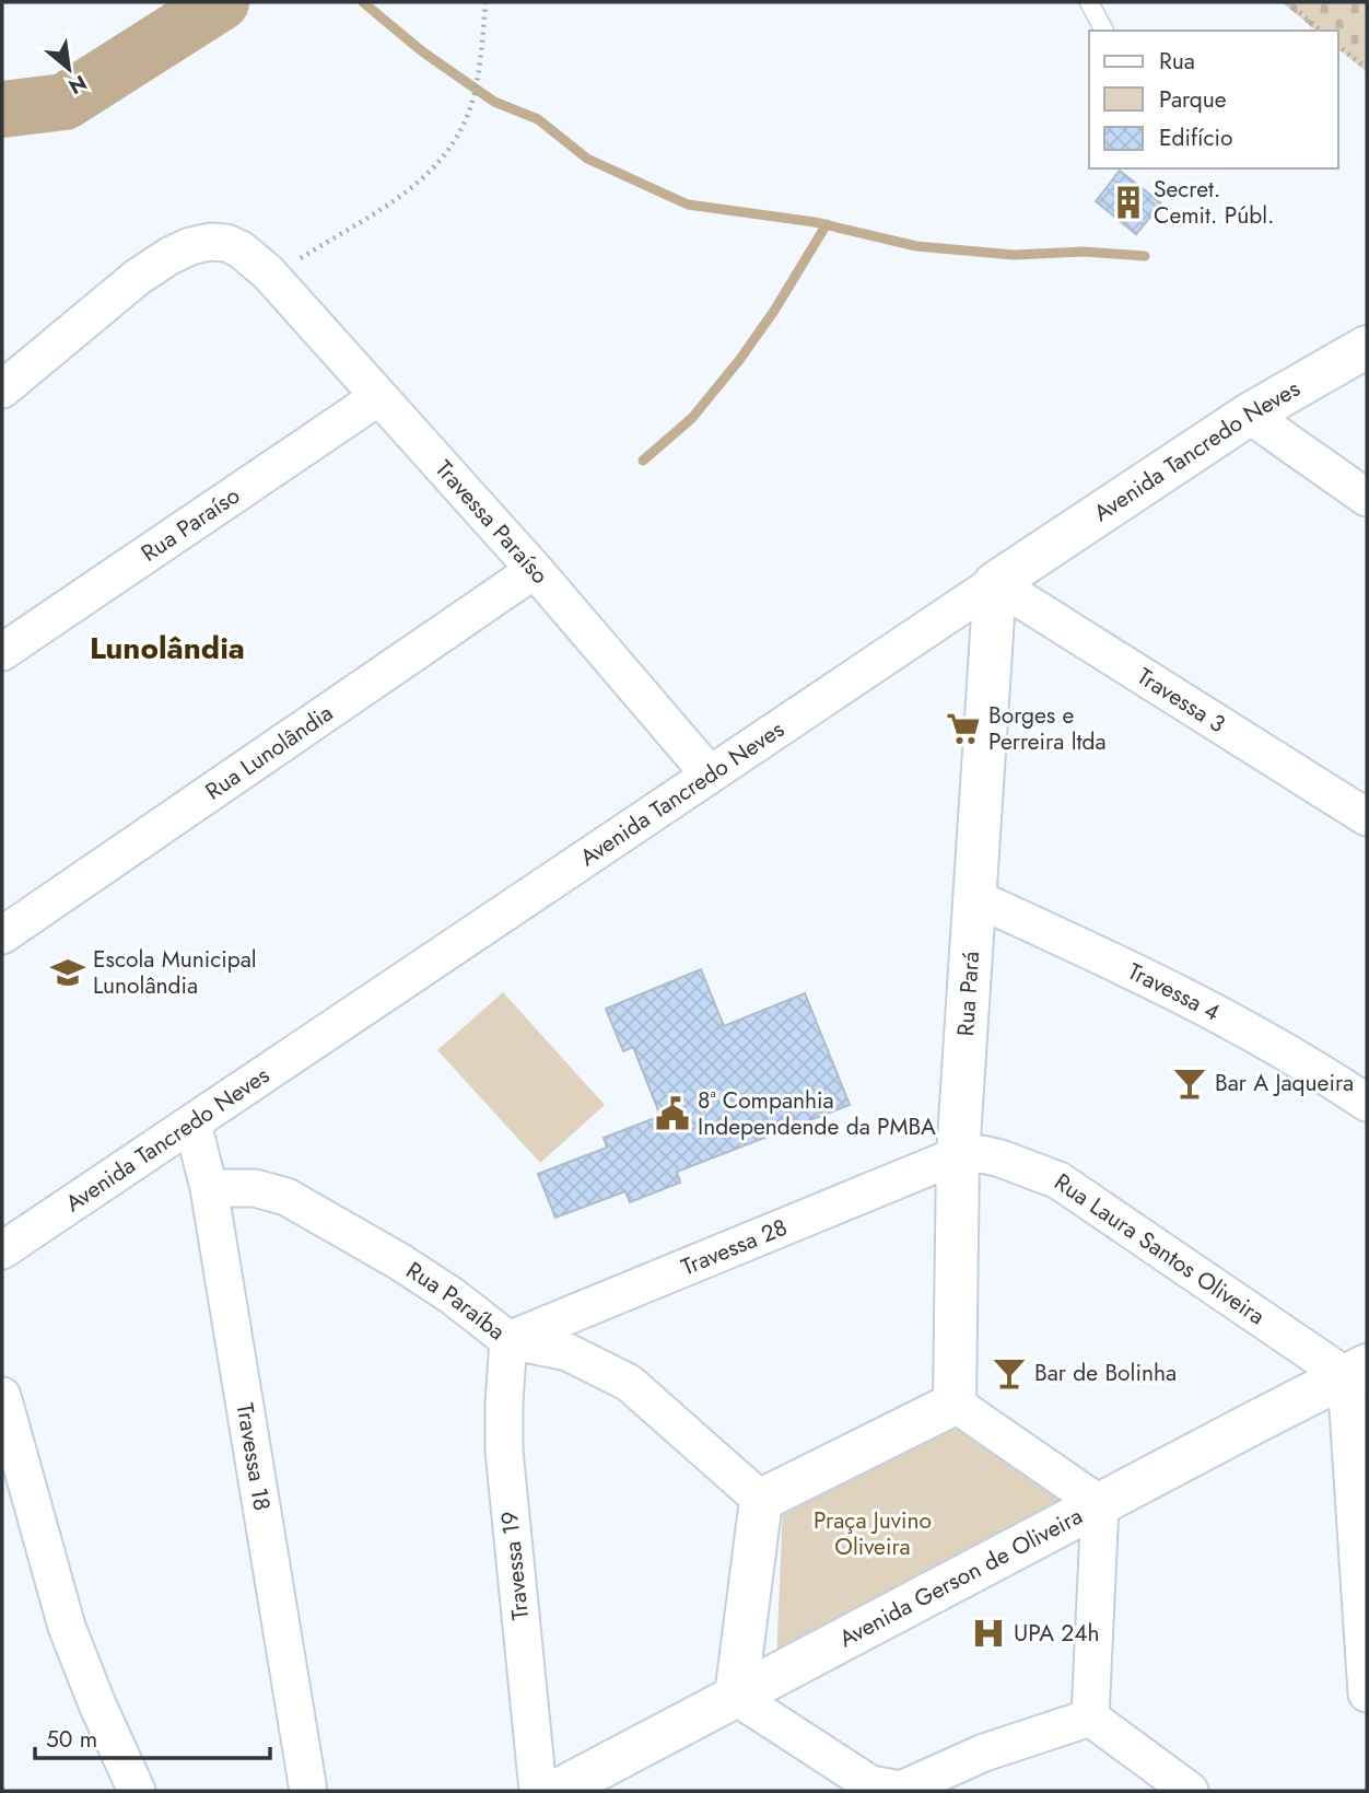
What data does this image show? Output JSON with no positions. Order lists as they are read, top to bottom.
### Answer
{
  "streets": {
    "street": [
      "Avenida Tancredo Neves",
      "Travessa Paraíso",
      "Rua Paraíso",
      "Travessa 3",
      "Rua Lunolândia",
      "Travessa 4",
      "Rua Pará",
      "Travessa 28",
      "Rua Laura Santos Oliveira",
      "Rua Paraíba",
      "Travessa 18",
      "Travessa 19",
      "Avenida Gerson de Oliveira"
    ]
  },
  "crossings": [
    ["Avenida Tancredo Neves", "Travessa Paraíso"],
    ["Avenida Tancredo Neves", "Travessa 3"],
    ["Avenida Tancredo Neves", "Rua Pará"],
    ["Avenida Tancredo Neves", "Travessa 18"],
    ["Travessa Paraíso", "Rua Paraíso"],
    ["Travessa Paraíso", "Rua Lunolândia"],
    ["Travessa 3", "Rua Pará"],
    ["Travessa 4", "Rua Pará"],
    ["Rua Pará", "Travessa 28"],
    ["Rua Pará", "Rua Laura Santos Oliveira"],
    ["Travessa 28", "Rua Laura Santos Oliveira"],
    ["Travessa 28", "Rua Paraíba"],
    ["Travessa 28", "Travessa 19"],
    ["Rua Laura Santos Oliveira", "Avenida Gerson de Oliveira"],
    ["Rua Paraíba", "Travessa 18"],
    ["Rua Paraíba", "Travessa 19"]
  ],
  "districts": ["Lunolândia"],
  "parks": ["Praça Juvino Oliveira"],
  "places": {
    "building": ["Secret. Cemit. Públ."],
    "supermarket": ["Borges e Perreira ltda"],
    "school or university": ["Escola Municipal Lunolândia"],
    "bar": ["Bar A Jaqueira", "Bar de Bolinha"],
    "public building": ["8ª Companhia Independende da PMBA"],
    "hospital": ["UPA 24h"]
  },
  "legend": ["Rua", "Parque", "Edifício"],
  "scale_bar": "50 m",
  "north": "bottom right"
}
